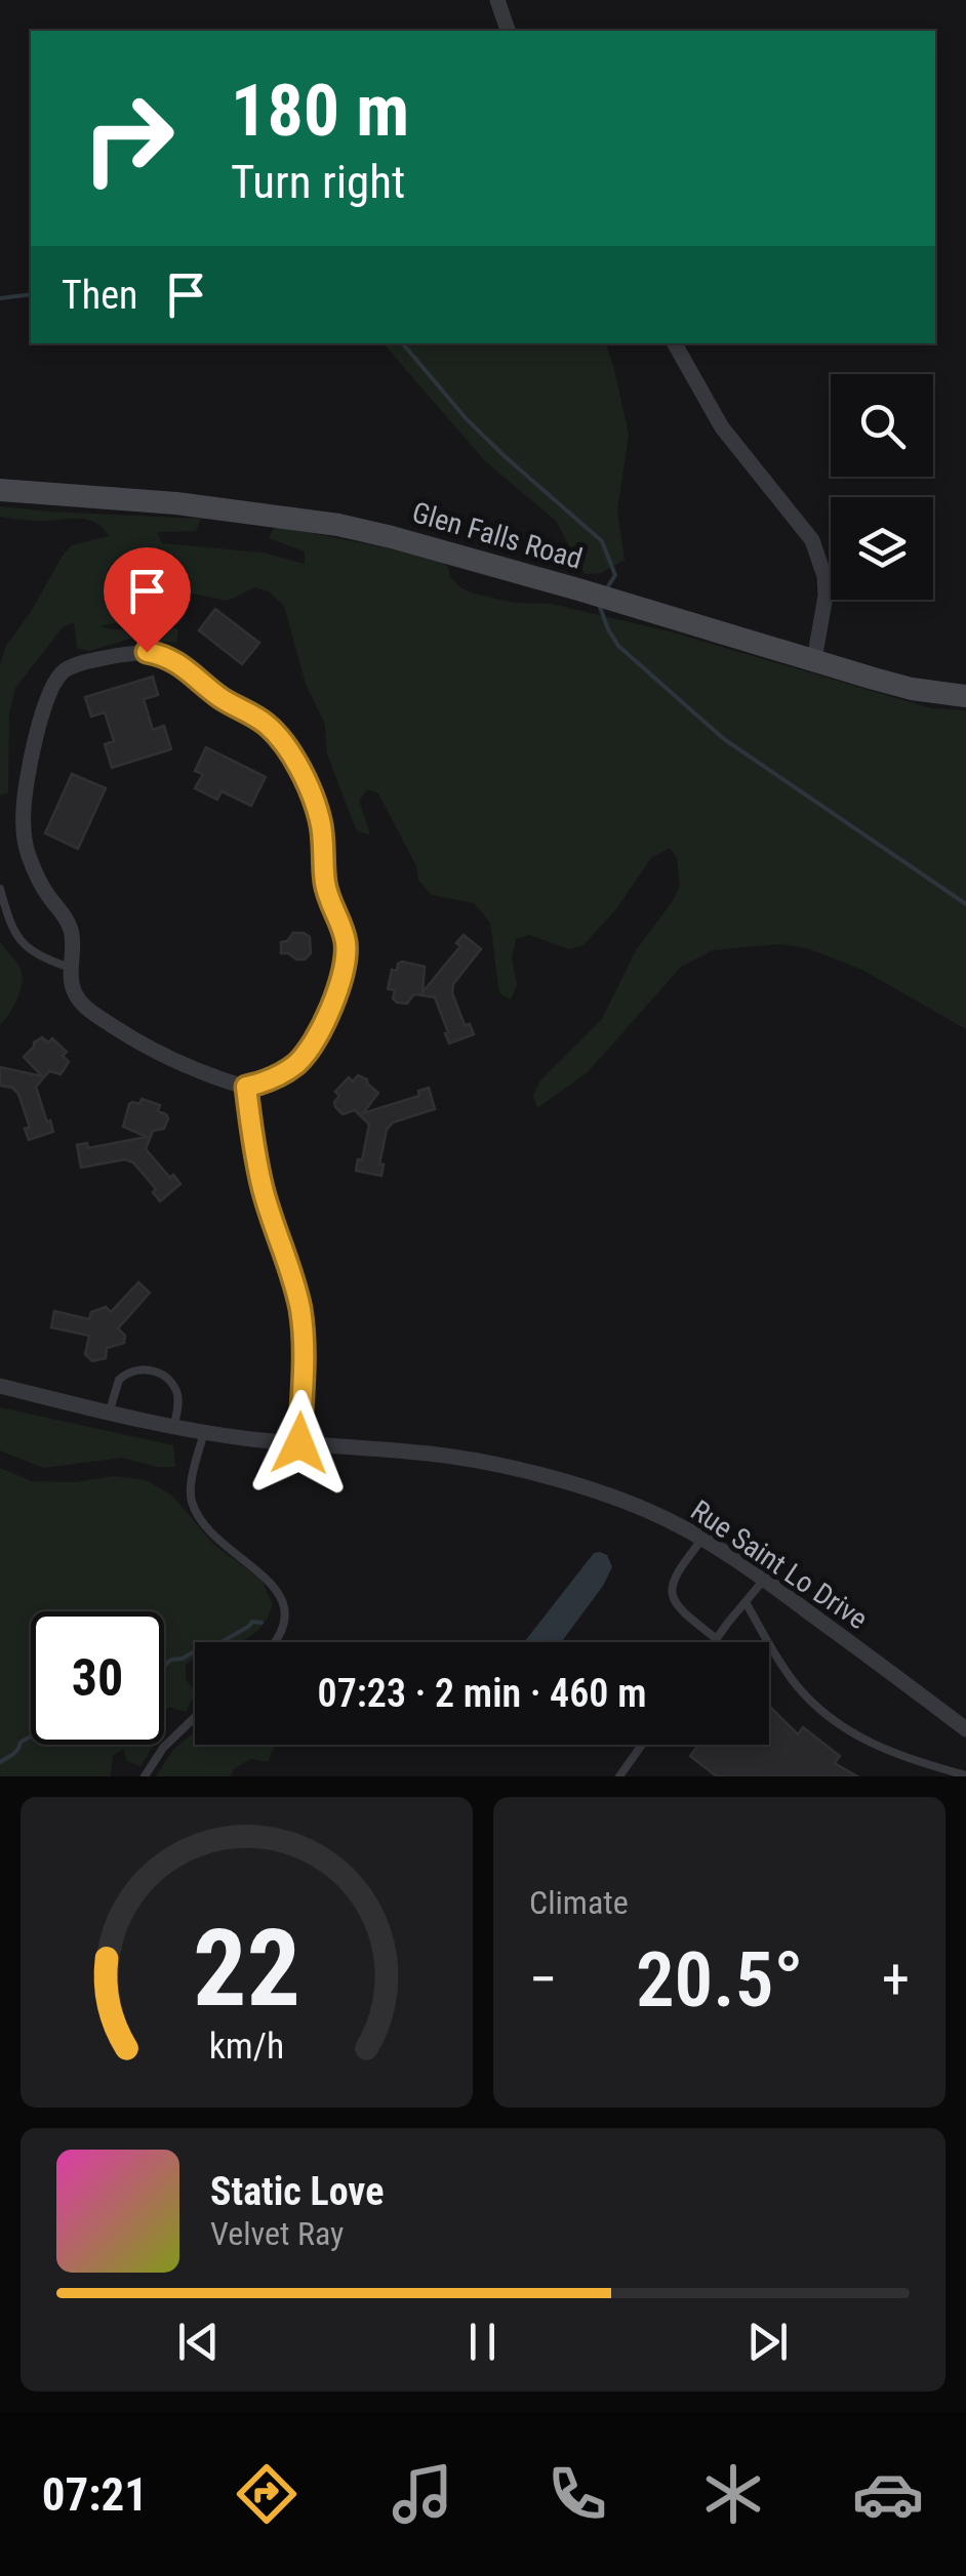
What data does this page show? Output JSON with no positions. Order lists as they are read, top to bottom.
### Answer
{
  "streets": {
    "street": ["Glen Falls Road", "Rue Saint Lo Drive"]
  },
  "page": {
    "turn": ["180 m", "Turn right"],
    "then": "Then",
    "limit": "30",
    "trip": "07:23 · 2 min · 460 m",
    "tile": "Climate",
    "heat": ["−", "20.5°", "+"],
    "song": ["Static Love", "Velvet Ray"],
    "tabs": "07:21",
    "gauge": ["22", "km/h"]
  }
}
